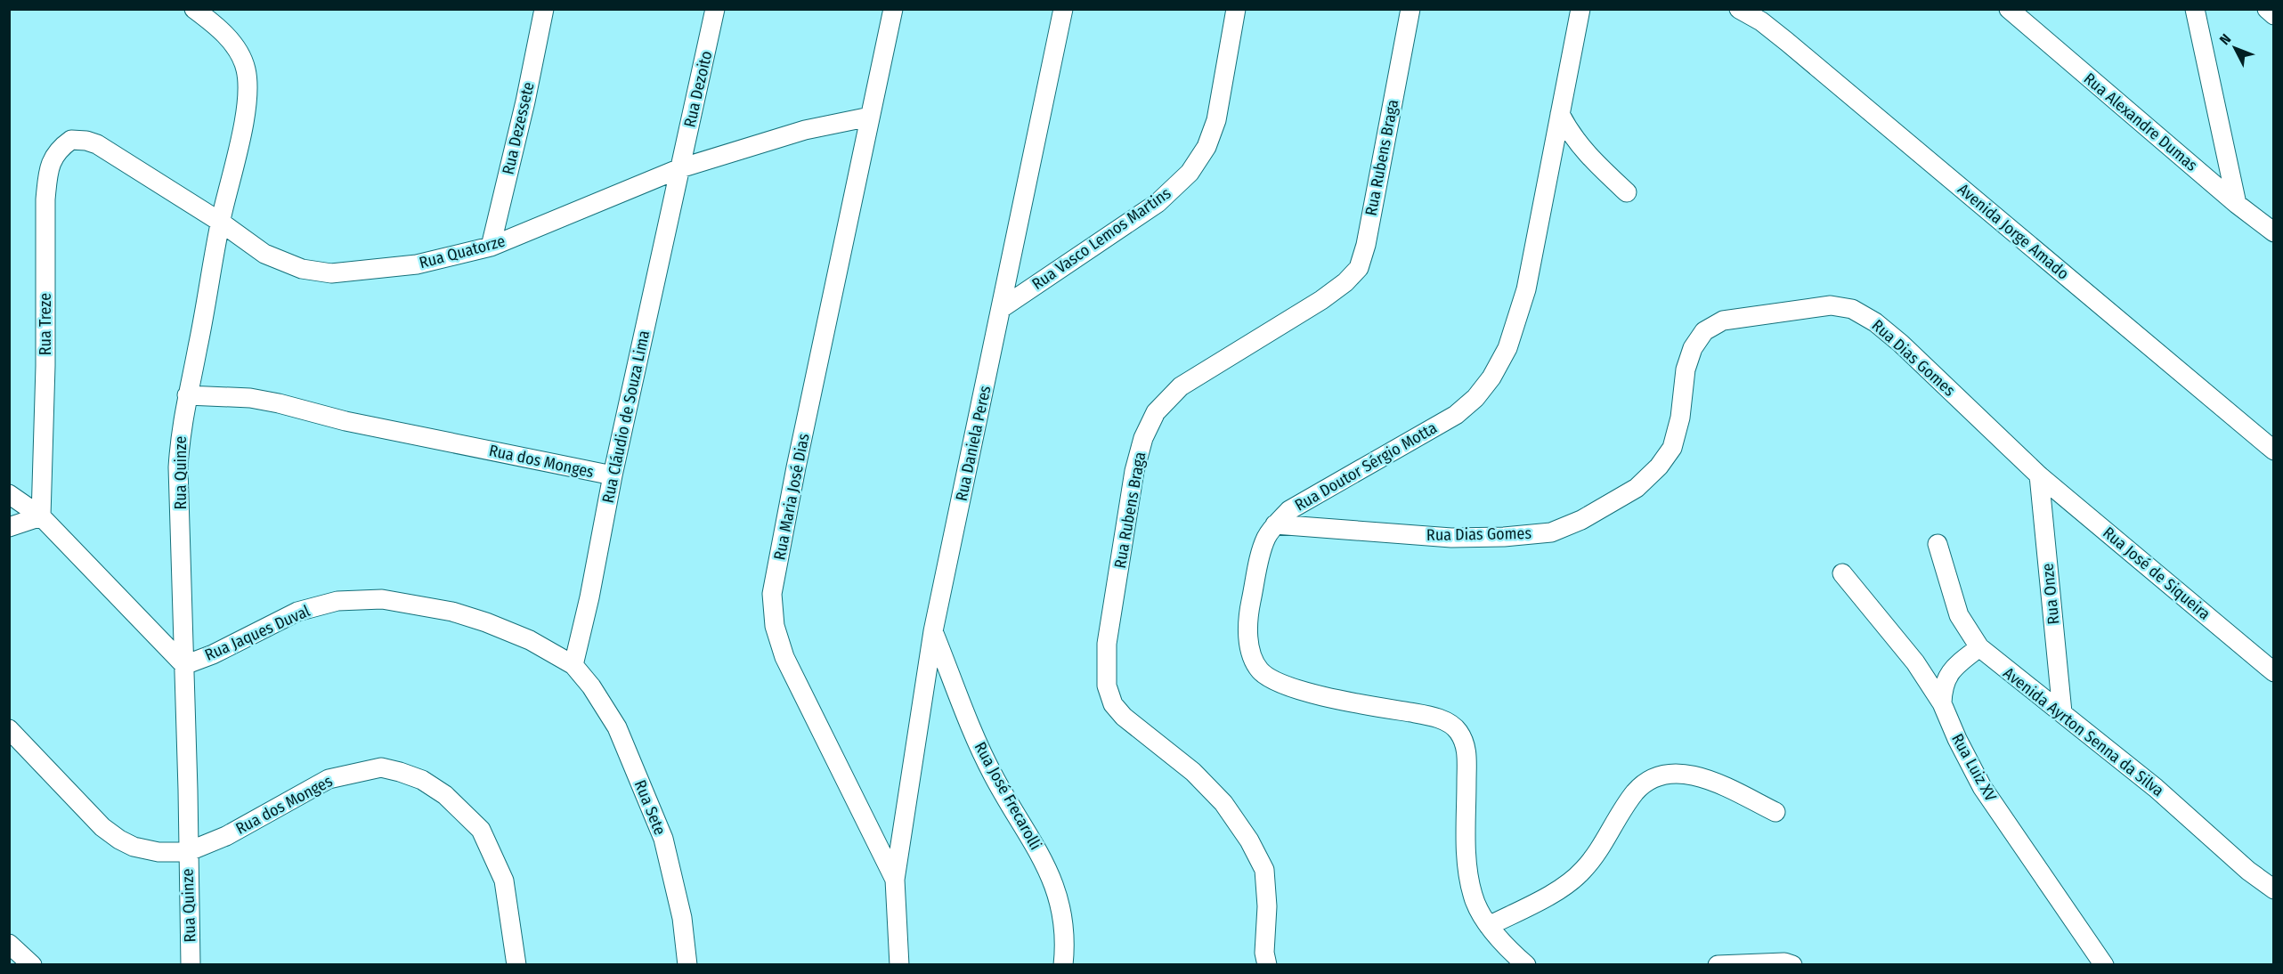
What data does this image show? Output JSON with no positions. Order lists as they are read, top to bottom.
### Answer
{
  "streets": {
    "street": [
      "Rua Dezoito",
      "Rua Alexandre Dumas",
      "Rua Dezessete",
      "Rua Rubens Braga",
      "Avenida Jorge Amado",
      "Rua Vasco Lemos Martins",
      "Rua Quatorze",
      "Rua Treze",
      "Rua Dias Gomes",
      "Rua Cláudio de Souza Lima",
      "Rua Daniela Peres",
      "Rua dos Monges",
      "Rua Doutor Sérgio Motta",
      "Rua Quinze",
      "Rua Maria José Dias",
      "Rua José de Siqueira",
      "Rua Onze",
      "Rua Jaques Duval",
      "Avenida Ayrton Senna da Silva",
      "Rua Luiz XV",
      "Rua José Frecarolli",
      "Rua Sete"
    ]
  },
  "crossings": [
    ["Rua Dezoito", "Rua Quatorze"],
    ["Rua Dezoito", "Rua Cláudio de Souza Lima"],
    ["Rua Dezessete", "Rua Quatorze"],
    ["Rua Vasco Lemos Martins", "Rua Daniela Peres"],
    ["Rua Quatorze", "Rua Treze"],
    ["Rua Quatorze", "Rua Cláudio de Souza Lima"],
    ["Rua Quatorze", "Rua Quinze"],
    ["Rua Quatorze", "Rua Maria José Dias"],
    ["Rua Dias Gomes", "Rua Doutor Sérgio Motta"],
    ["Rua Dias Gomes", "Rua José de Siqueira"],
    ["Rua Dias Gomes", "Rua Onze"],
    ["Rua Cláudio de Souza Lima", "Rua dos Monges"],
    ["Rua Cláudio de Souza Lima", "Rua Jaques Duval"],
    ["Rua Cláudio de Souza Lima", "Rua Sete"],
    ["Rua Daniela Peres", "Rua Maria José Dias"],
    ["Rua Daniela Peres", "Rua José Frecarolli"],
    ["Rua dos Monges", "Rua Quinze"],
    ["Rua Quinze", "Rua Jaques Duval"],
    ["Rua José de Siqueira", "Rua Onze"],
    ["Rua Onze", "Avenida Ayrton Senna da Silva"],
    ["Rua Jaques Duval", "Rua Sete"]
  ],
  "north": "top left"
}
